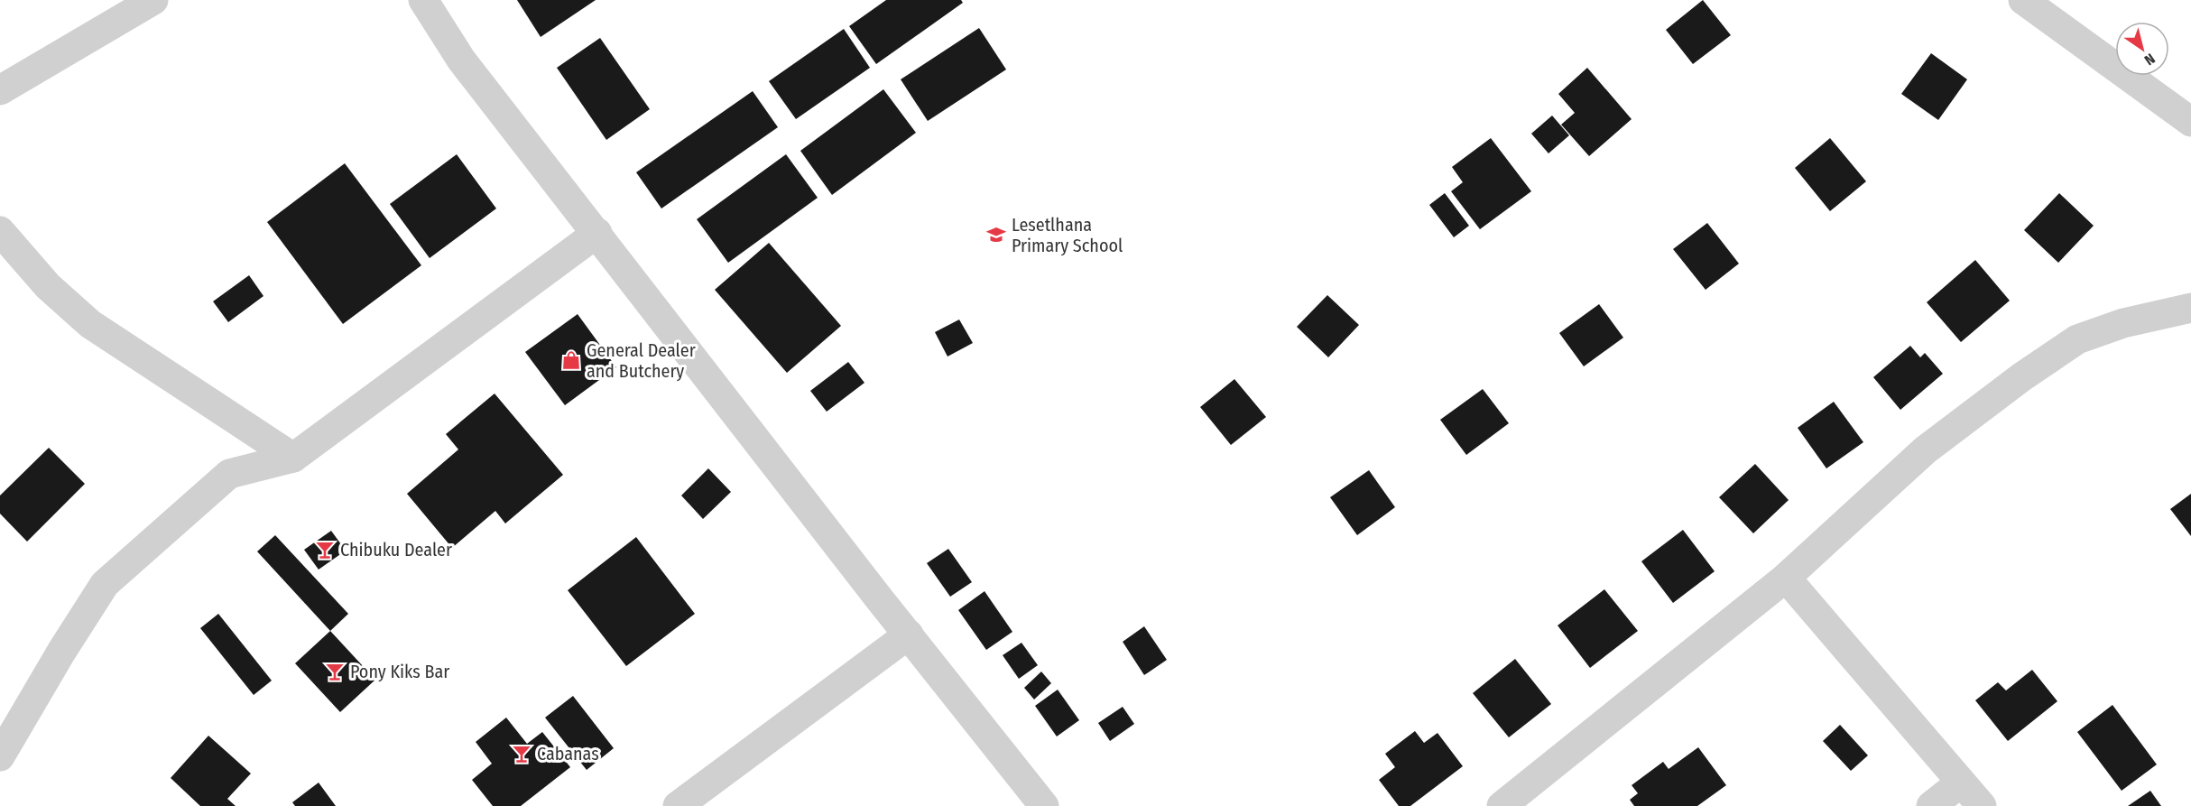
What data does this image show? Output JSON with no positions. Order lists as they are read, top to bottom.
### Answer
{
  "places": {
    "school or university": ["Lesetlhana Primary School"],
    "shop": ["General Dealer and Butchery"],
    "bar": ["Chibuku Dealer", "Pony Kiks Bar", "Cabanas"]
  },
  "north": "bottom right"
}
